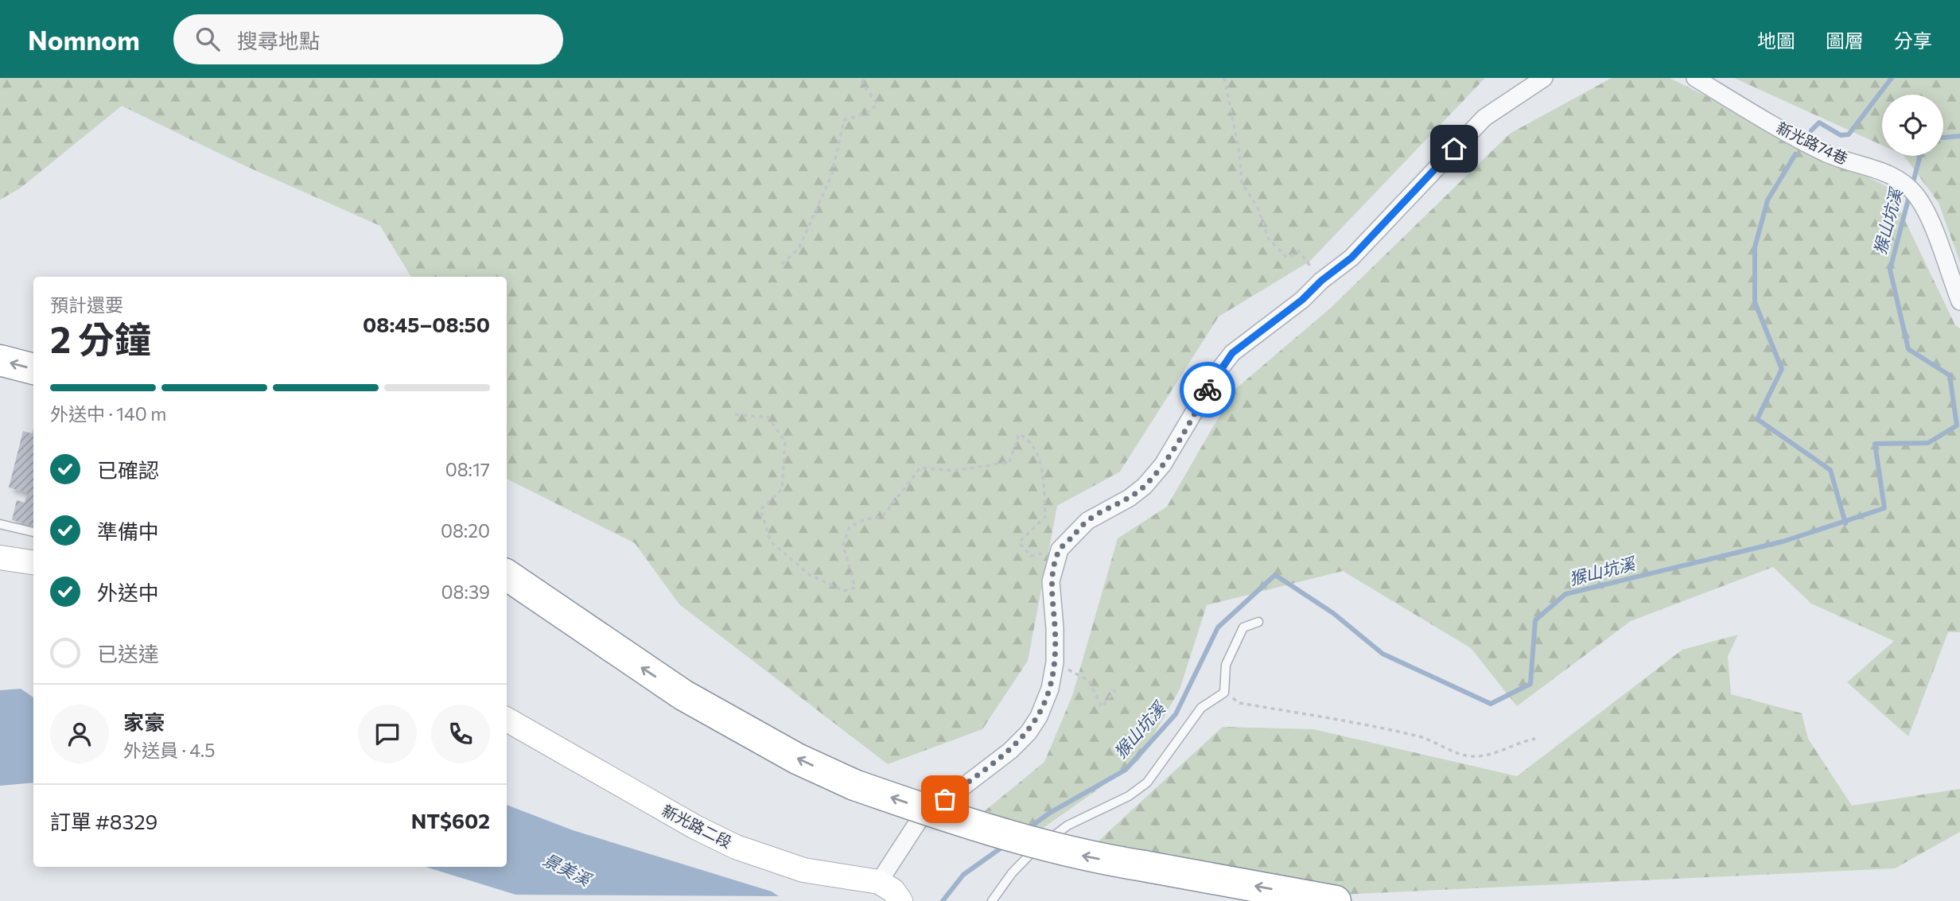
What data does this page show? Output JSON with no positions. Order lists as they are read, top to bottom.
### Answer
{
  "streets": {
    "street": ["新光路74巷", "新光路二段"]
  },
  "water": ["猴山坑溪", "景美溪"],
  "page": {
    "header": "Nomnom",
    "search": "搜尋地點",
    "nav": ["地圖", "圖層", "分享"],
    "heading": ["2 分鐘", "預計還要", "08:45–08:50"],
    "panel": [
      "家豪",
      "外送員 · 4.5",
      "訂單 #8329",
      "NT$602"
    ],
    "bar": "外送中 · 140 m",
    "list": [
      ["已確認", "08:17"],
      ["準備中", "08:20"],
      ["外送中", "08:39"],
      "已送達"
    ]
  }
}
